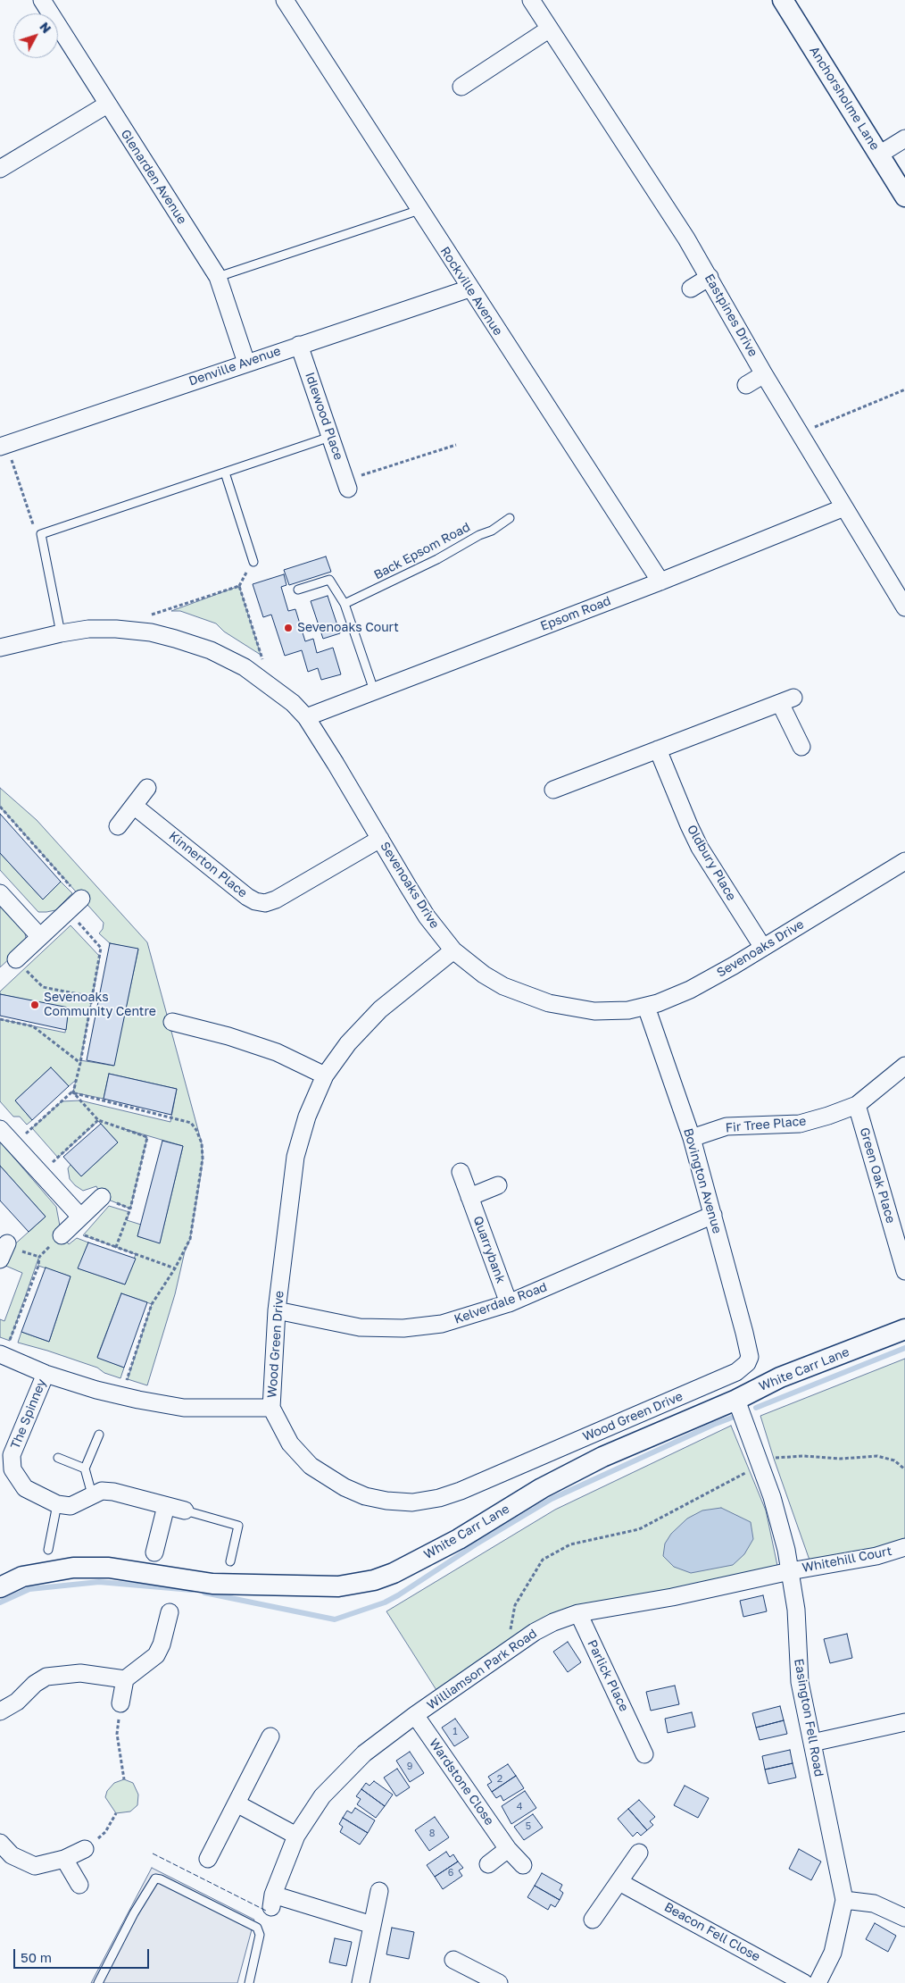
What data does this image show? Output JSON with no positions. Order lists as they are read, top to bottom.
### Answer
{
  "streets": {
    "street": [
      "Anchorsholme Lane",
      "Glenarden Avenue",
      "Rockville Avenue",
      "Eastpines Drive",
      "Denville Avenue",
      "Idlewood Place",
      "Epsom Road",
      "Oldbury Place",
      "Kinnerton Place",
      "Sevenoaks Drive",
      "Fir Tree Place",
      "Green Oak Place",
      "Bovington Avenue",
      "Quarrybank",
      "Kelverdale Road",
      "Wood Green Drive",
      "White Carr Lane",
      "The Spinney",
      "Whitehill Court",
      "Williamson Park Road",
      "Parlick Place",
      "Easington Fell Road",
      "Wardstone Close",
      "Beacon Fell Close"
    ],
    "lane": ["Back Epsom Road"]
  },
  "crossings": [
    ["Glenarden Avenue", "Denville Avenue"],
    ["Rockville Avenue", "Denville Avenue"],
    ["Rockville Avenue", "Epsom Road"],
    ["Eastpines Drive", "Epsom Road"],
    ["Denville Avenue", "Idlewood Place"],
    ["Epsom Road", "Sevenoaks Drive"],
    ["Oldbury Place", "Sevenoaks Drive"],
    ["Kinnerton Place", "Sevenoaks Drive"],
    ["Sevenoaks Drive", "Bovington Avenue"],
    ["Sevenoaks Drive", "Wood Green Drive"],
    ["Fir Tree Place", "Green Oak Place"],
    ["Fir Tree Place", "Bovington Avenue"],
    ["Bovington Avenue", "Kelverdale Road"],
    ["Bovington Avenue", "Wood Green Drive"],
    ["Quarrybank", "Kelverdale Road"],
    ["Kelverdale Road", "Wood Green Drive"],
    ["White Carr Lane", "Easington Fell Road"],
    ["Whitehill Court", "Williamson Park Road"],
    ["Whitehill Court", "Easington Fell Road"],
    ["Williamson Park Road", "Parlick Place"],
    ["Williamson Park Road", "Easington Fell Road"],
    ["Williamson Park Road", "Wardstone Close"]
  ],
  "places": ["Sevenoaks Court", "Sevenoaks Community Centre"],
  "house_numbers": [
    "1",
    "9",
    "2",
    "4",
    "5",
    "8",
    "6"
  ],
  "scale_bar": "50 m",
  "north": "top right"
}
